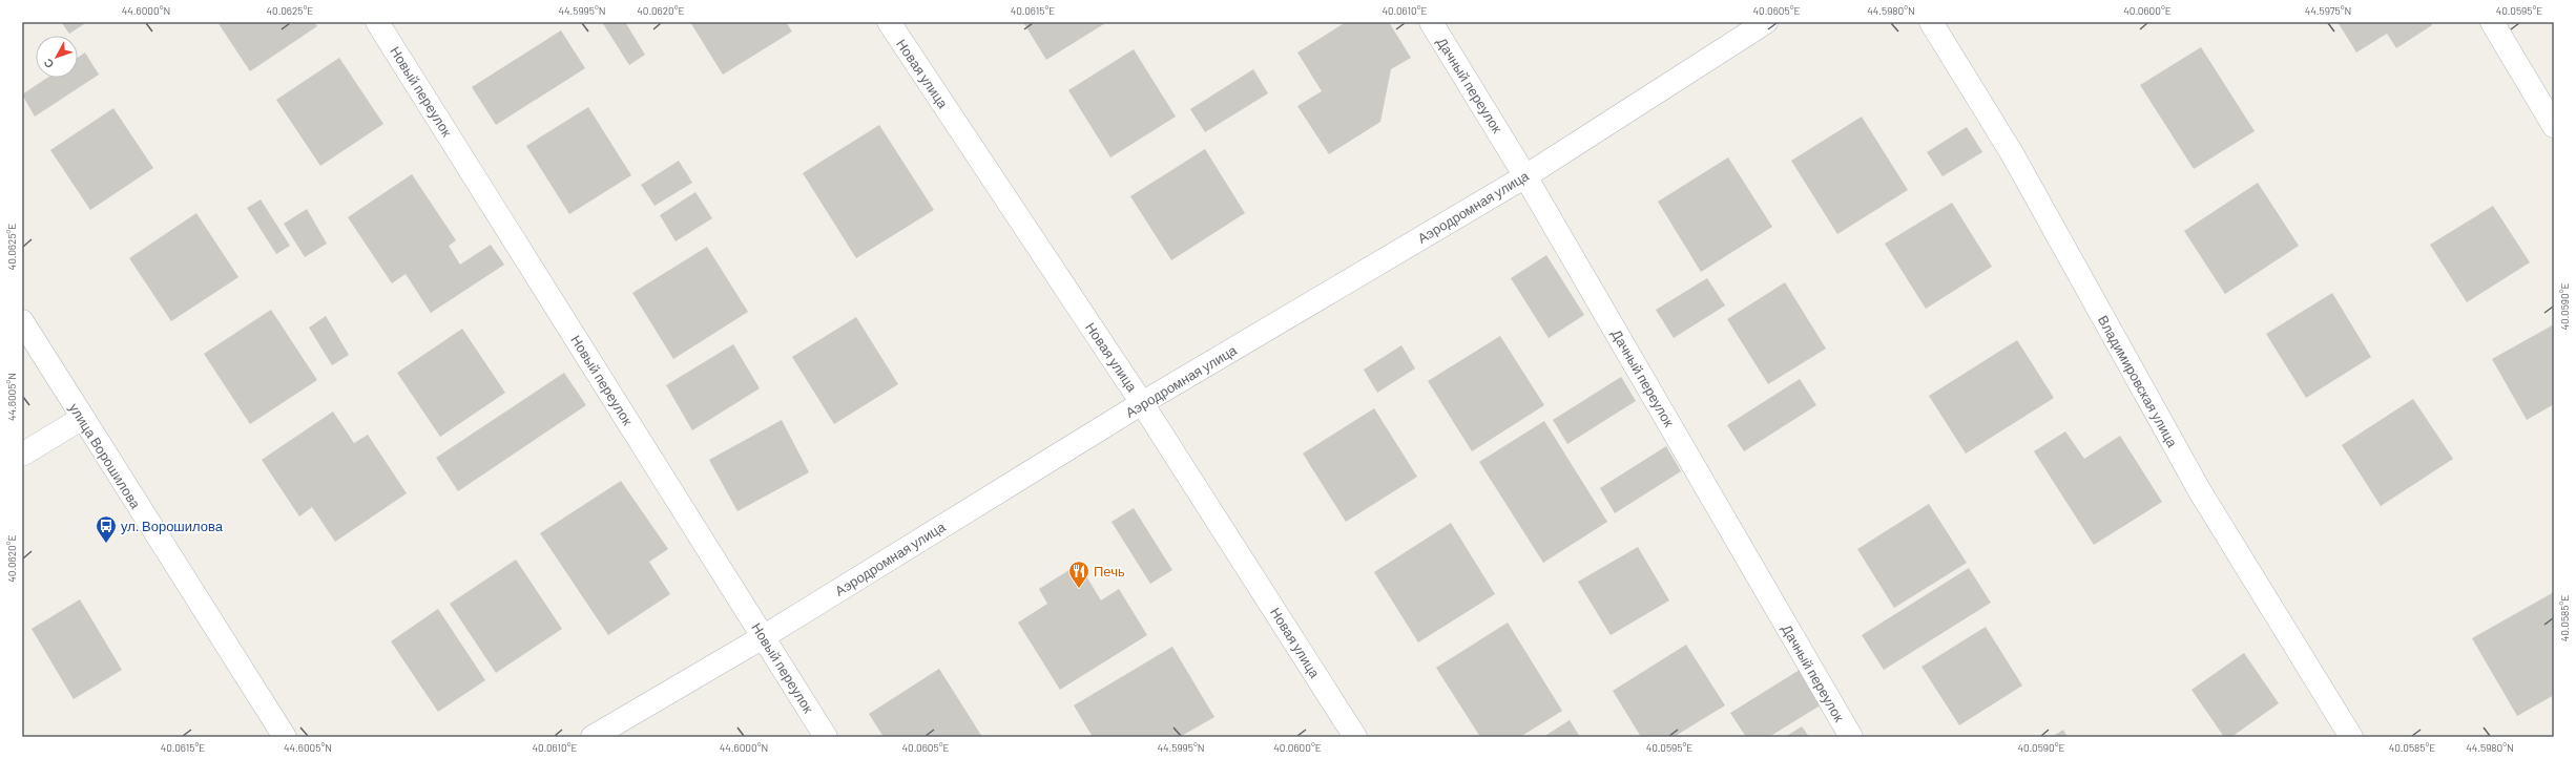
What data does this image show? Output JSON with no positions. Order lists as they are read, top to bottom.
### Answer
{
  "streets": {
    "street": [
      "Новая улица",
      "Дачный переулок",
      "Новый переулок",
      "Аэродромная улица",
      "Владимировская улица",
      "улица Ворошилова"
    ]
  },
  "crossings": [
    ["Новая улица", "Аэродромная улица"],
    ["Дачный переулок", "Аэродромная улица"],
    ["Новый переулок", "Аэродромная улица"]
  ],
  "places": {
    "bus stop": ["ул. Ворошилова"],
    "restaurant": ["Печь"]
  },
  "north": "bottom left",
  "coordinates": [
    "44.6000°N",
    "40.0625°E",
    "44.5995°N",
    "40.0620°E",
    "40.0615°E",
    "40.0610°E",
    "40.0605°E",
    "44.5980°N",
    "40.0600°E",
    "44.5975°N",
    "40.0595°E",
    "40.0590°E",
    "44.6005°N",
    "40.0585°E"
  ]
}
